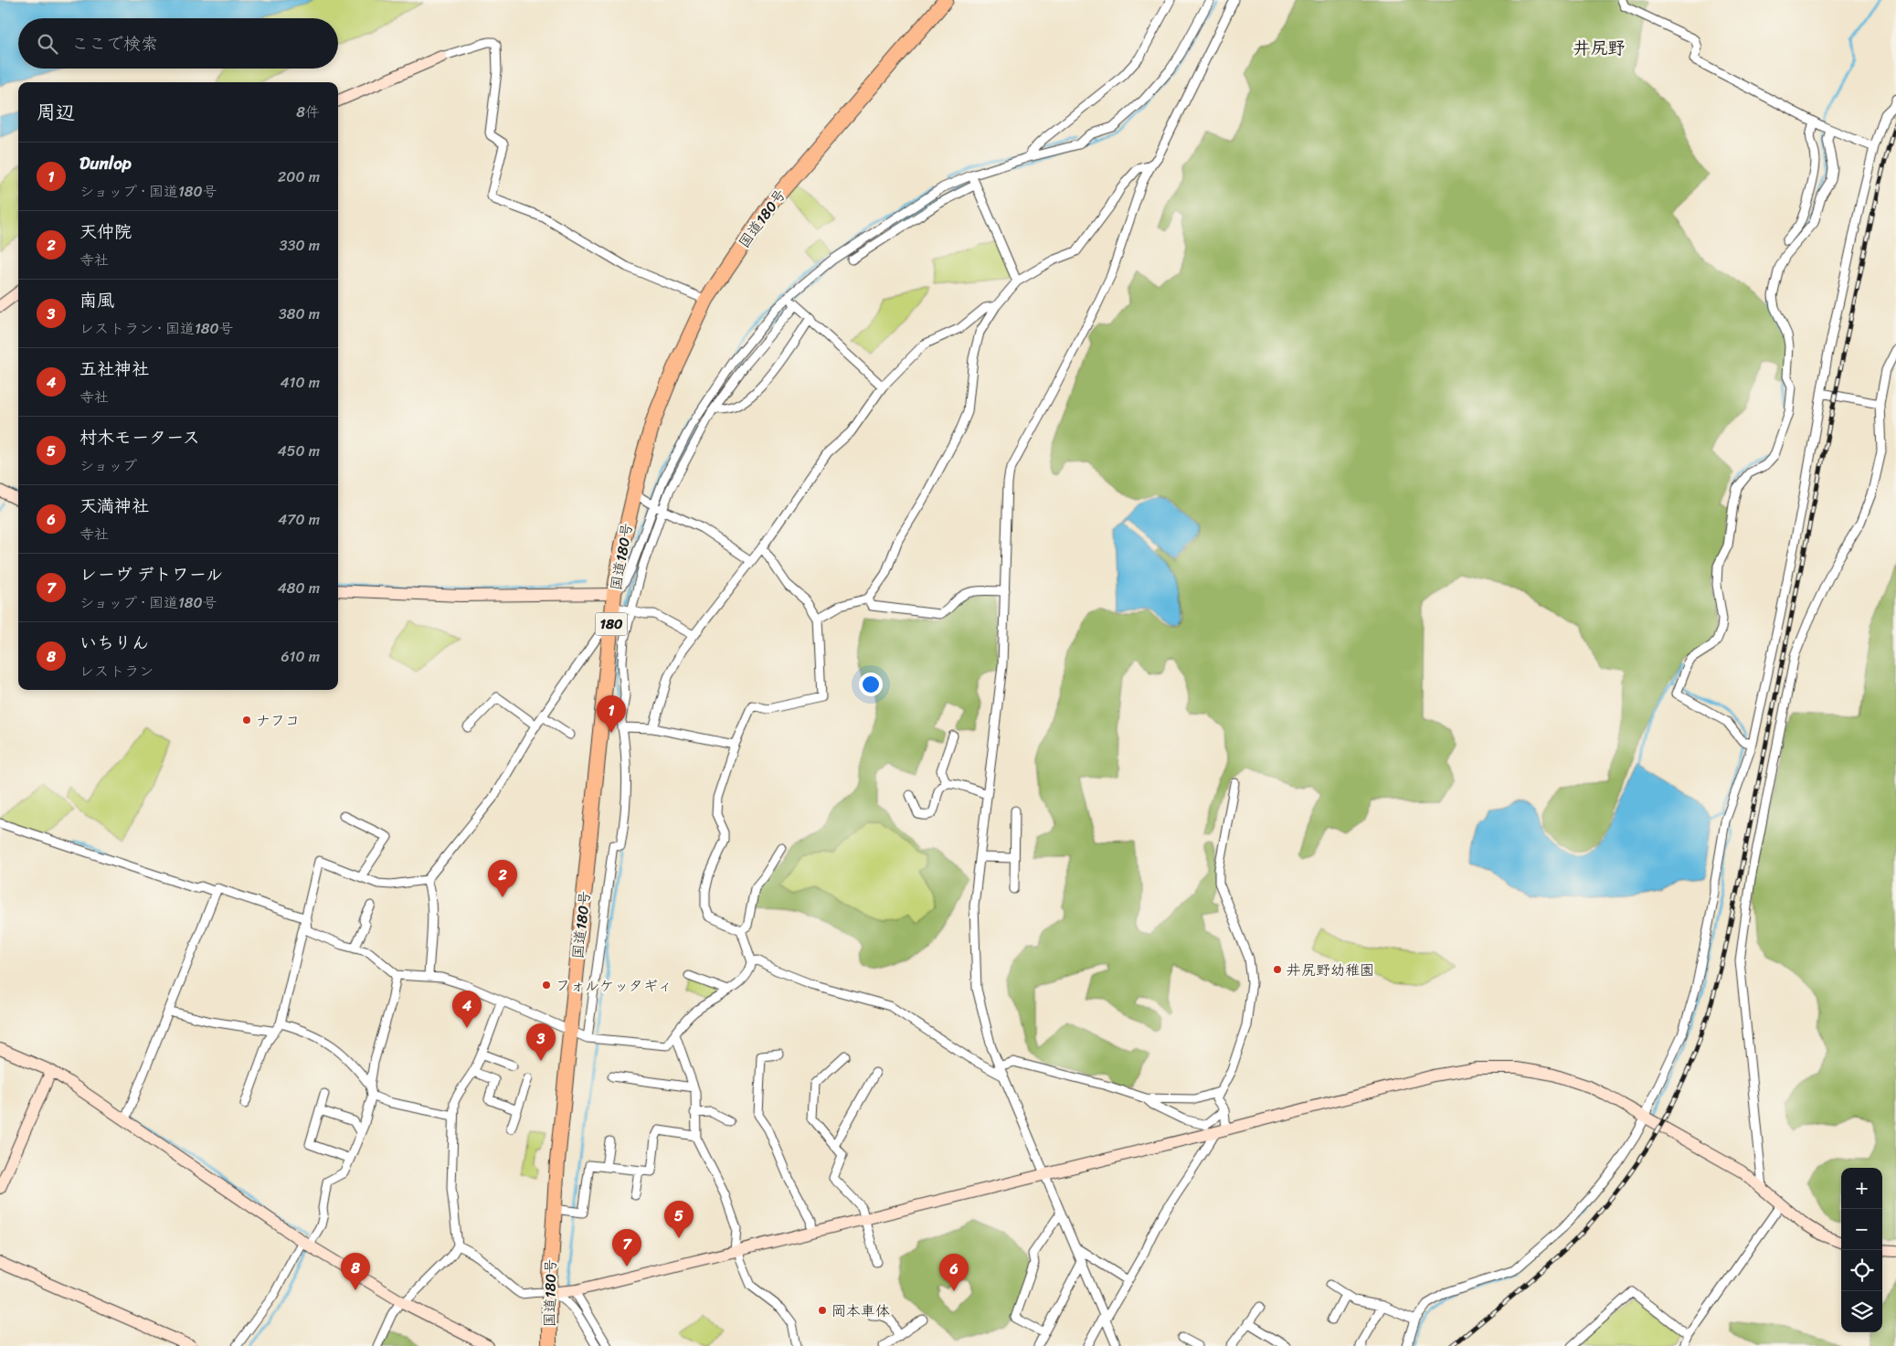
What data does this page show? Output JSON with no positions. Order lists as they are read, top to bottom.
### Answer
{
  "streets": {
    "highway": ["国道180号", "180"]
  },
  "districts": ["井尻野"],
  "places": [
    "ナフコ",
    "井尻野幼稚園",
    "フォルケッタギィ",
    "岡本車体"
  ],
  "page": {
    "search": "ここで検索",
    "heading": ["周辺", "8件"],
    "list": [
      {
        "mark": "1",
        "name": "Dunlop",
        "note": "ショップ · 国道180号",
        "value": "200 m"
      },
      {
        "mark": "2",
        "name": "天仲院",
        "note": "寺社",
        "value": "330 m"
      },
      {
        "mark": "3",
        "name": "南風",
        "note": "レストラン · 国道180号",
        "value": "380 m"
      },
      {
        "mark": "4",
        "name": "五社神社",
        "note": "寺社",
        "value": "410 m"
      },
      {
        "mark": "5",
        "name": "村木モータース",
        "note": "ショップ",
        "value": "450 m"
      },
      {
        "mark": "6",
        "name": "天満神社",
        "note": "寺社",
        "value": "470 m"
      },
      {
        "mark": "7",
        "name": "レーヴ デトワール",
        "note": "ショップ · 国道180号",
        "value": "480 m"
      },
      {
        "mark": "8",
        "name": "いちりん",
        "note": "レストラン",
        "value": "610 m"
      }
    ],
    "pins": [
      "1",
      "2",
      "4",
      "3",
      "5",
      "7",
      "8",
      "6"
    ],
    "map_buttons": ["+", "−"]
  }
}
